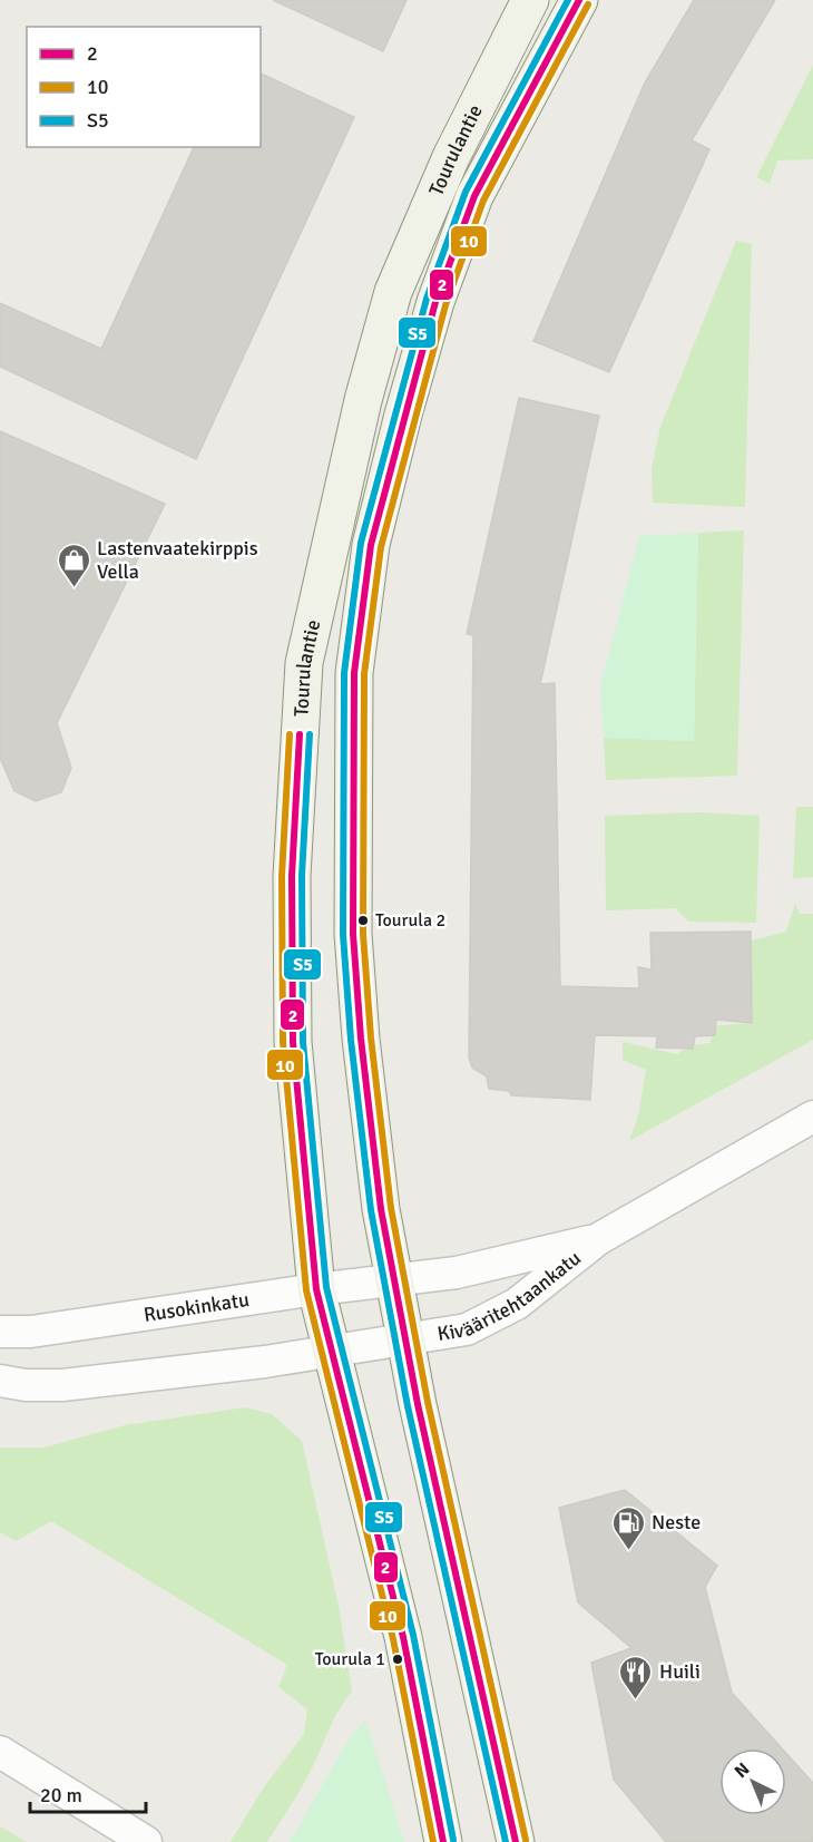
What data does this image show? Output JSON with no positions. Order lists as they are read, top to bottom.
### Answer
{
  "streets": {
    "main road": ["Tourulantie"],
    "street": ["Kivääritehtaankatu", "Rusokinkatu"]
  },
  "crossings": [
    ["Tourulantie", "Kivääritehtaankatu"],
    ["Tourulantie", "Rusokinkatu"],
    ["Kivääritehtaankatu", "Rusokinkatu"]
  ],
  "places": {
    "shop": ["Lastenvaatekirppis Vella"],
    "other": ["Tourula 2", "Tourula 1"],
    "fuel station": ["Neste"],
    "restaurant": ["Huili"]
  },
  "lines": ["transit line 2", "transit line S5", "transit line 10"],
  "legend": ["2", "10", "S5"],
  "scale_bar": "20 m",
  "north": "top left"
}
